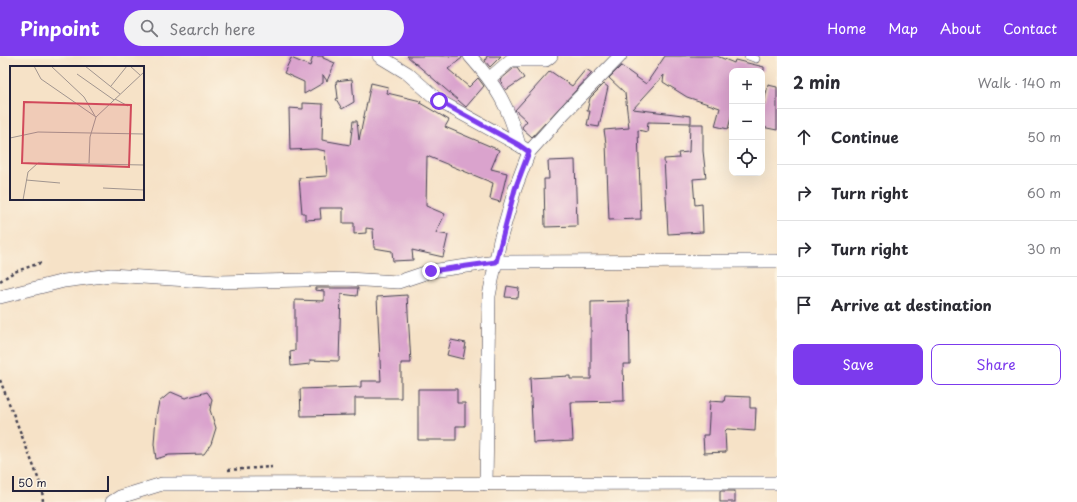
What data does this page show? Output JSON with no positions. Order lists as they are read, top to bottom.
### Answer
{
  "scale_bar": "50 m",
  "page": {
    "header": "Pinpoint",
    "search": "Search here",
    "nav": [
      "Home",
      "Map",
      "About",
      "Contact"
    ],
    "heading": ["2 min", "Walk · 140 m"],
    "map_buttons": ["+", "−"],
    "list": [
      ["Continue", "50 m"],
      ["Turn right", "60 m"],
      ["Turn right", "30 m"],
      "Arrive at destination"
    ],
    "buttons": ["Save", "Share"],
    "scale": "50 m"
  }
}
